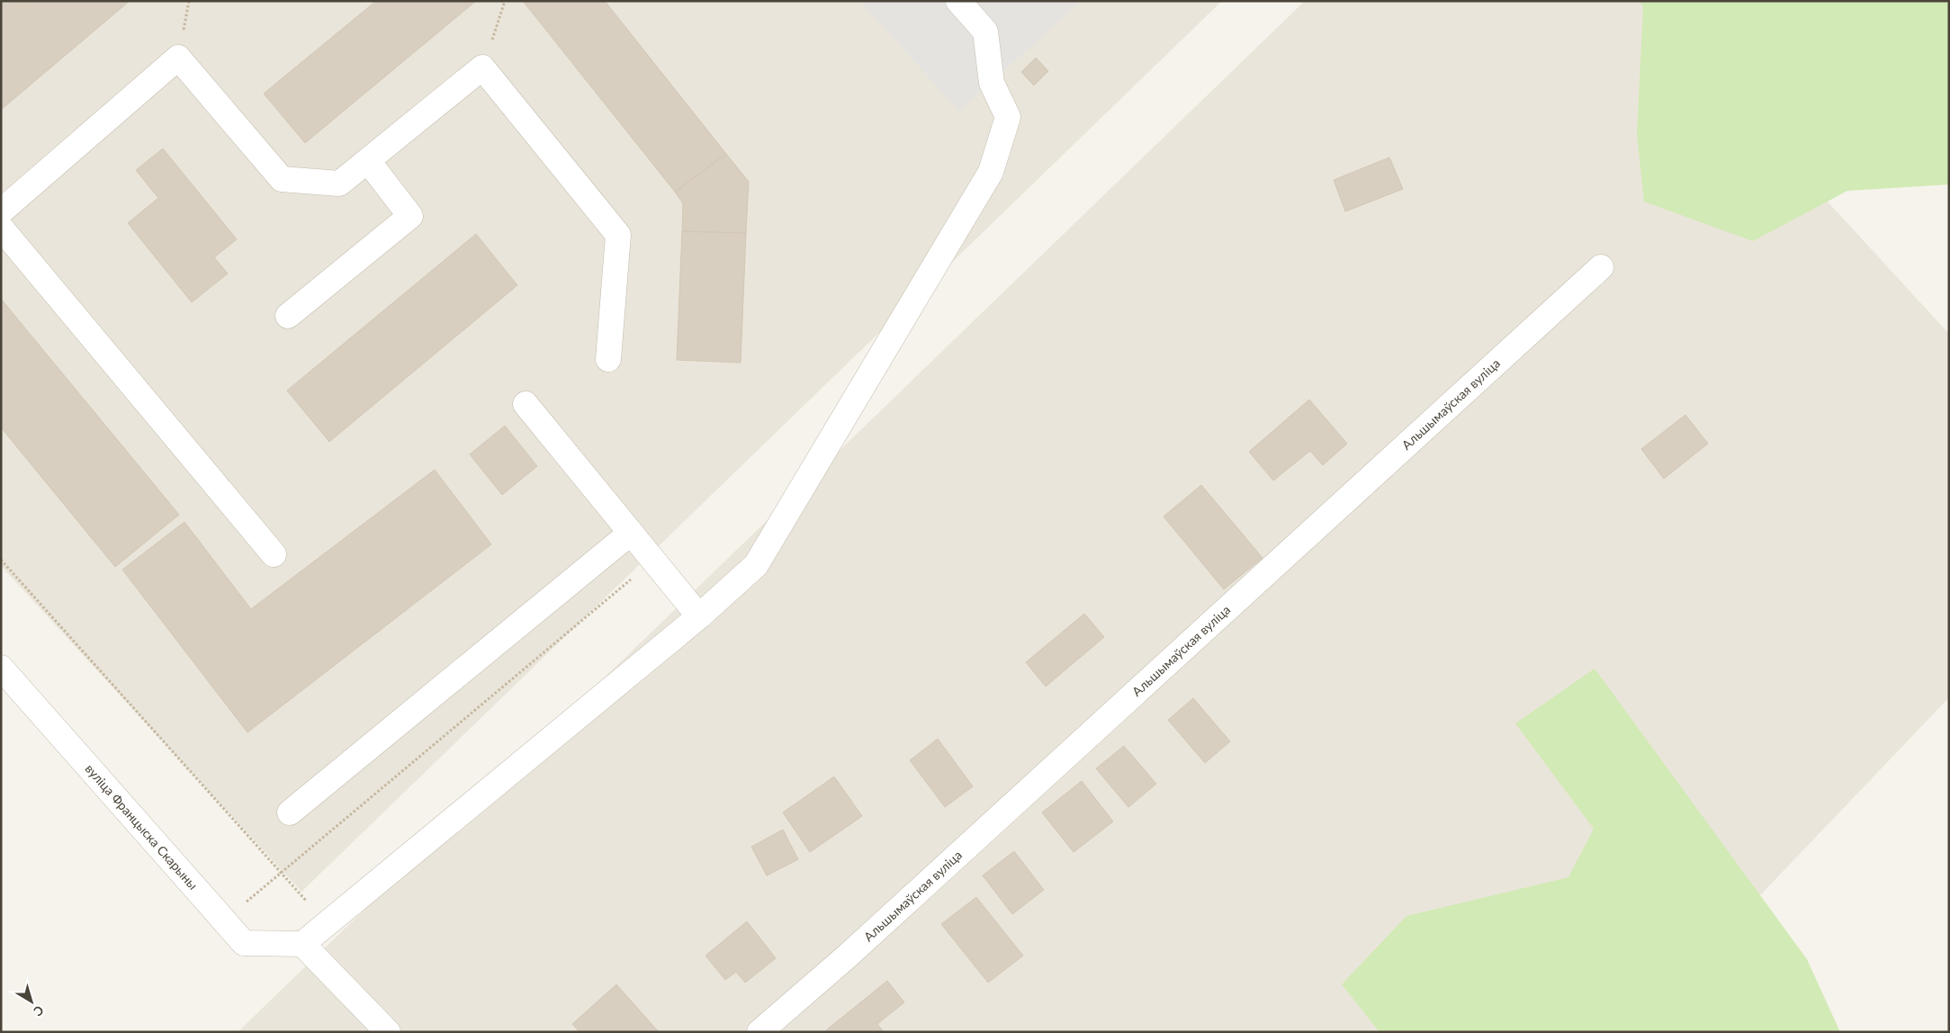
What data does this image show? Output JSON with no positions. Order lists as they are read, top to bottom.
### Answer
{
  "streets": {
    "street": ["Альшымаўская вуліца", "вуліца Францыска Скарыны"]
  },
  "north": "bottom right"
}
